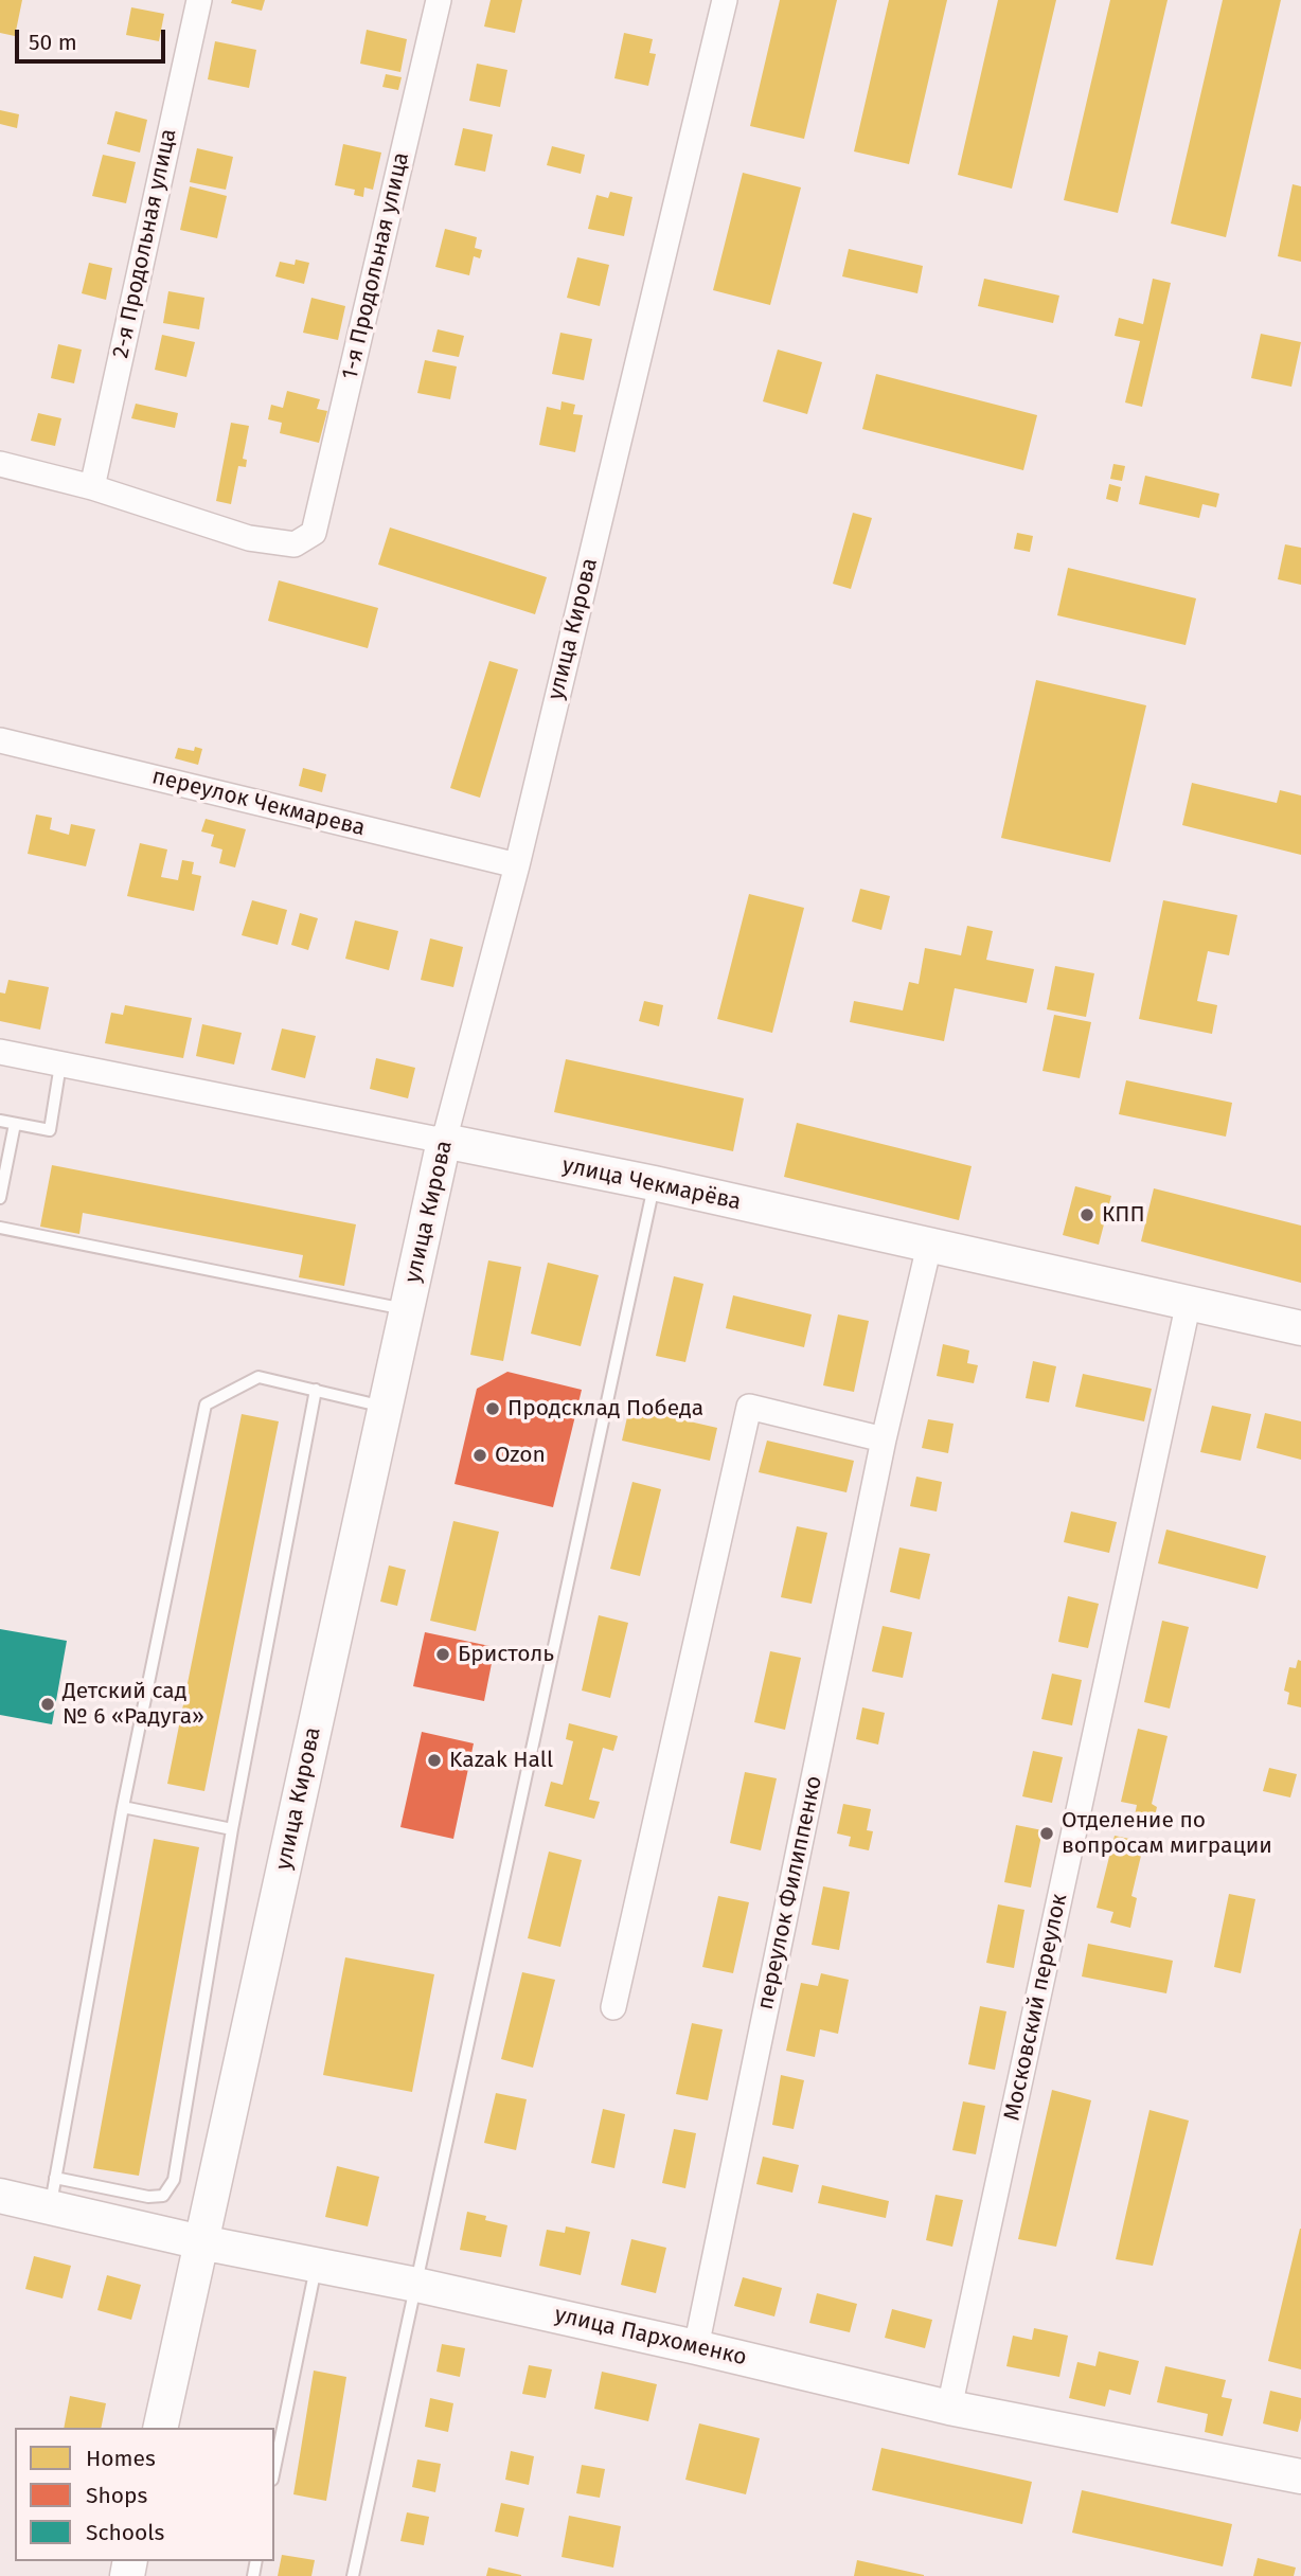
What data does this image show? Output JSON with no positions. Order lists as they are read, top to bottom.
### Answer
{
  "streets": {
    "street": [
      "2-я Продольная улица",
      "1-я Продольная улица",
      "улица Кирова",
      "переулок Чекмарева",
      "улица Чекмарёва",
      "переулок Филиппенко",
      "Московский переулок",
      "улица Пархоменко"
    ]
  },
  "crossings": [
    ["2-я Продольная улица", "1-я Продольная улица"],
    ["улица Кирова", "переулок Чекмарева"],
    ["улица Кирова", "улица Чекмарёва"],
    ["улица Кирова", "улица Пархоменко"],
    ["улица Чекмарёва", "переулок Филиппенко"],
    ["улица Чекмарёва", "Московский переулок"],
    ["переулок Филиппенко", "улица Пархоменко"],
    ["Московский переулок", "улица Пархоменко"]
  ],
  "places": [
    "КПП",
    "Продсклад Победа",
    "Ozon",
    "Бристоль",
    "Детский сад № 6 «Радуга»",
    "Kazak Hall",
    "Отделение по вопросам миграции"
  ],
  "legend": ["Homes", "Shops", "Schools"],
  "scale_bar": "50 m"
}
